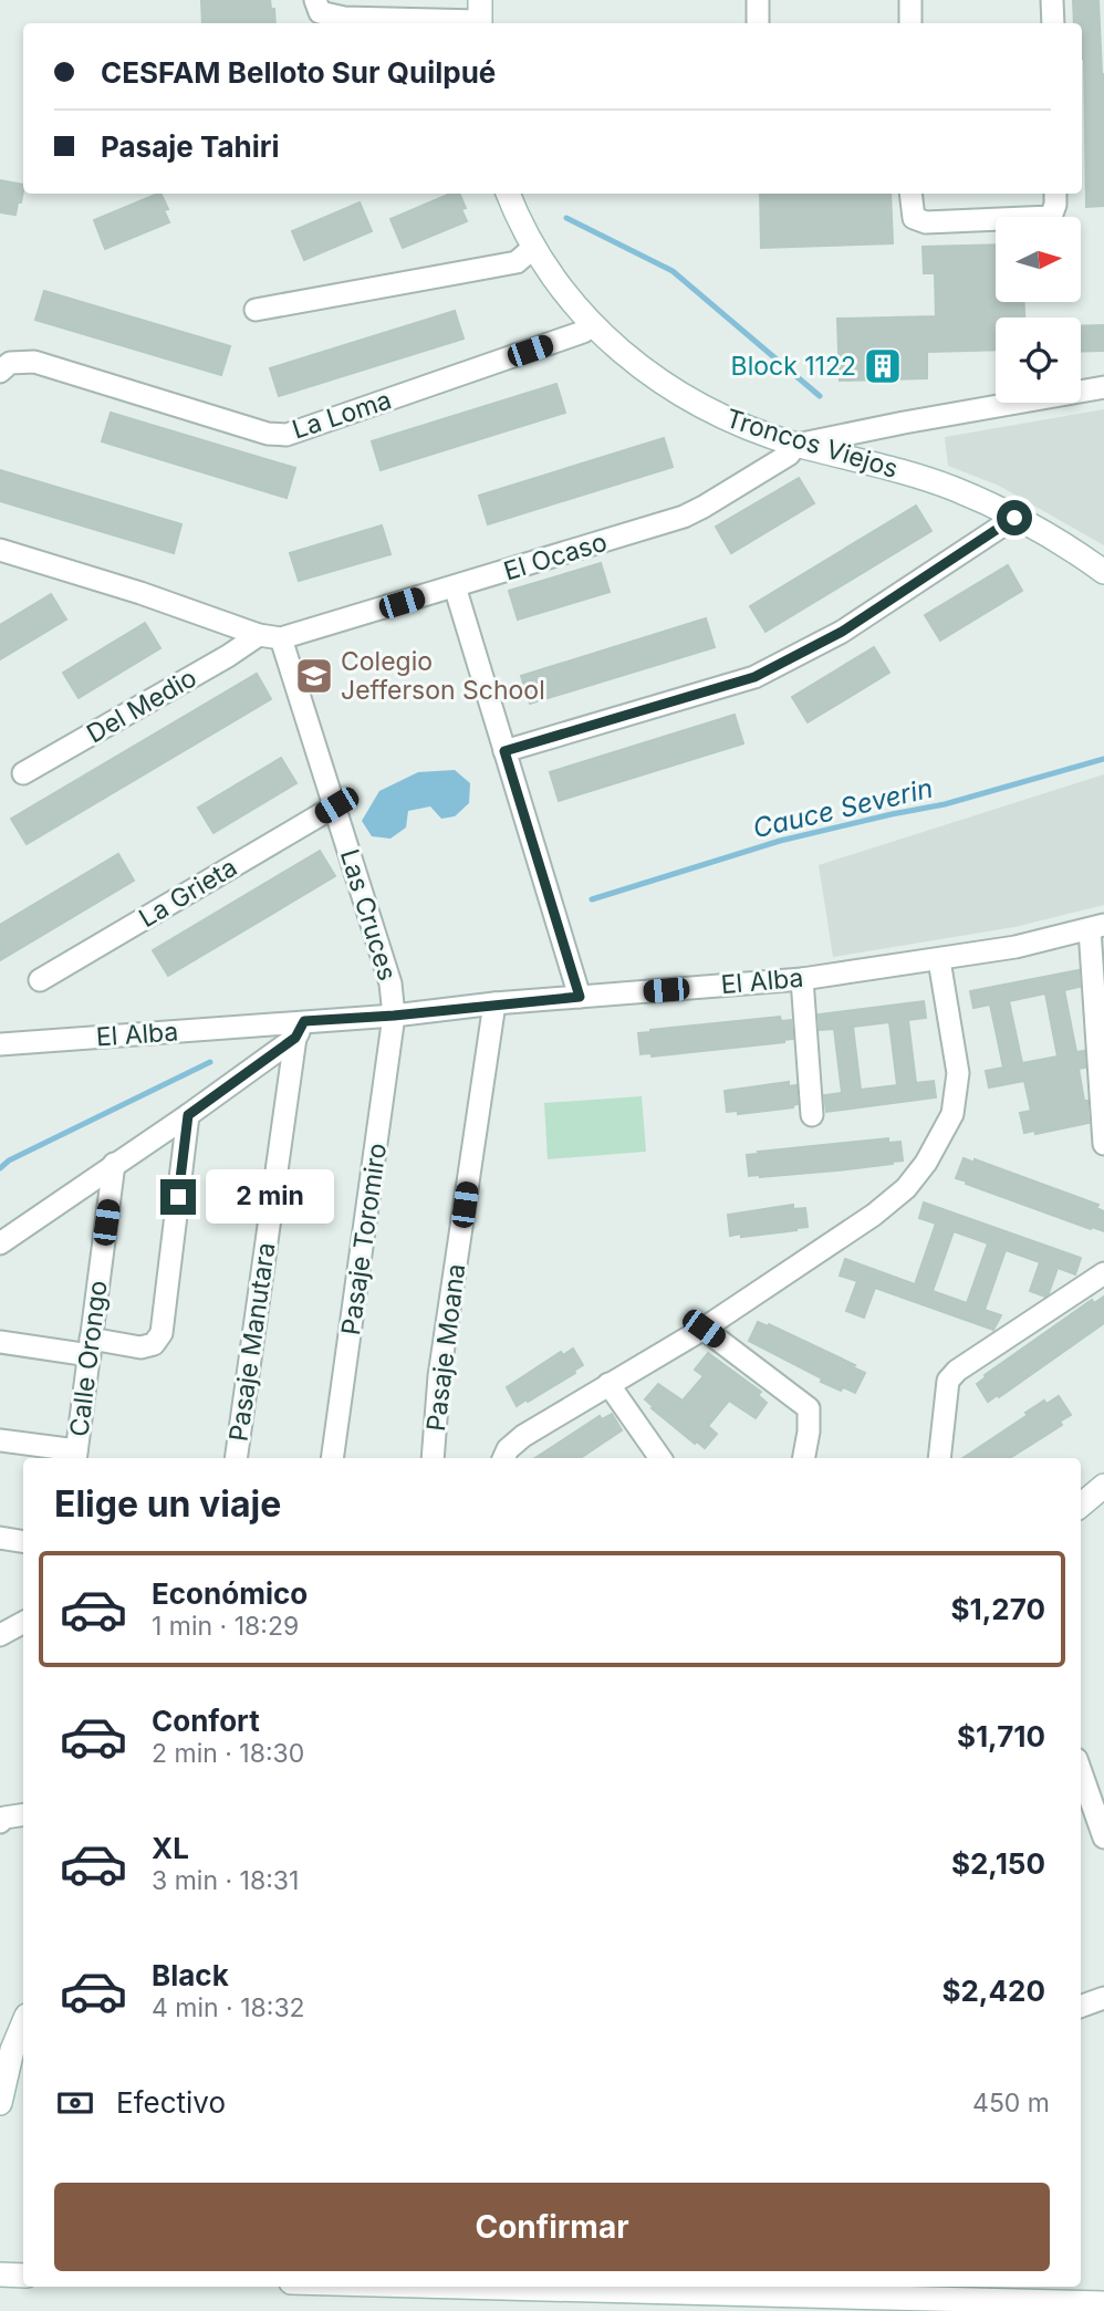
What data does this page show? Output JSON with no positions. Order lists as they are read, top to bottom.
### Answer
{
  "streets": {
    "street": [
      "La Loma",
      "Troncos Viejos",
      "El Ocaso",
      "Del Medio",
      "La Grieta",
      "Las Cruces",
      "El Alba",
      "Pasaje Toromiro",
      "Pasaje Manutara",
      "Pasaje Moana",
      "Calle Orongo"
    ]
  },
  "crossings": [
    ["La Loma", "Troncos Viejos"],
    ["Troncos Viejos", "El Ocaso"],
    ["El Ocaso", "Del Medio"],
    ["El Ocaso", "Las Cruces"],
    ["La Grieta", "Las Cruces"],
    ["Las Cruces", "El Alba"],
    ["Las Cruces", "Pasaje Toromiro"],
    ["El Alba", "Pasaje Toromiro"],
    ["El Alba", "Pasaje Manutara"],
    ["El Alba", "Pasaje Moana"]
  ],
  "water": ["Cauce Severin"],
  "places": {
    "building": ["Block 1122"],
    "school or university": ["Colegio Jefferson School"]
  },
  "north": "right",
  "page": {
    "banner": ["CESFAM Belloto Sur Quilpué", "Pasaje Tahiri"],
    "bubble": "2 min",
    "heading": "Elige un viaje",
    "list": [
      {
        "name": "Económico",
        "note": "1 min · 18:29",
        "value": "$1,270"
      },
      {
        "name": "Confort",
        "note": "2 min · 18:30",
        "value": "$1,710"
      },
      {
        "name": "XL",
        "note": "3 min · 18:31",
        "value": "$2,150"
      },
      {
        "name": "Black",
        "note": "4 min · 18:32",
        "value": "$2,420"
      }
    ],
    "pay": ["Efectivo", "450 m"],
    "buttons": "Confirmar"
  }
}
